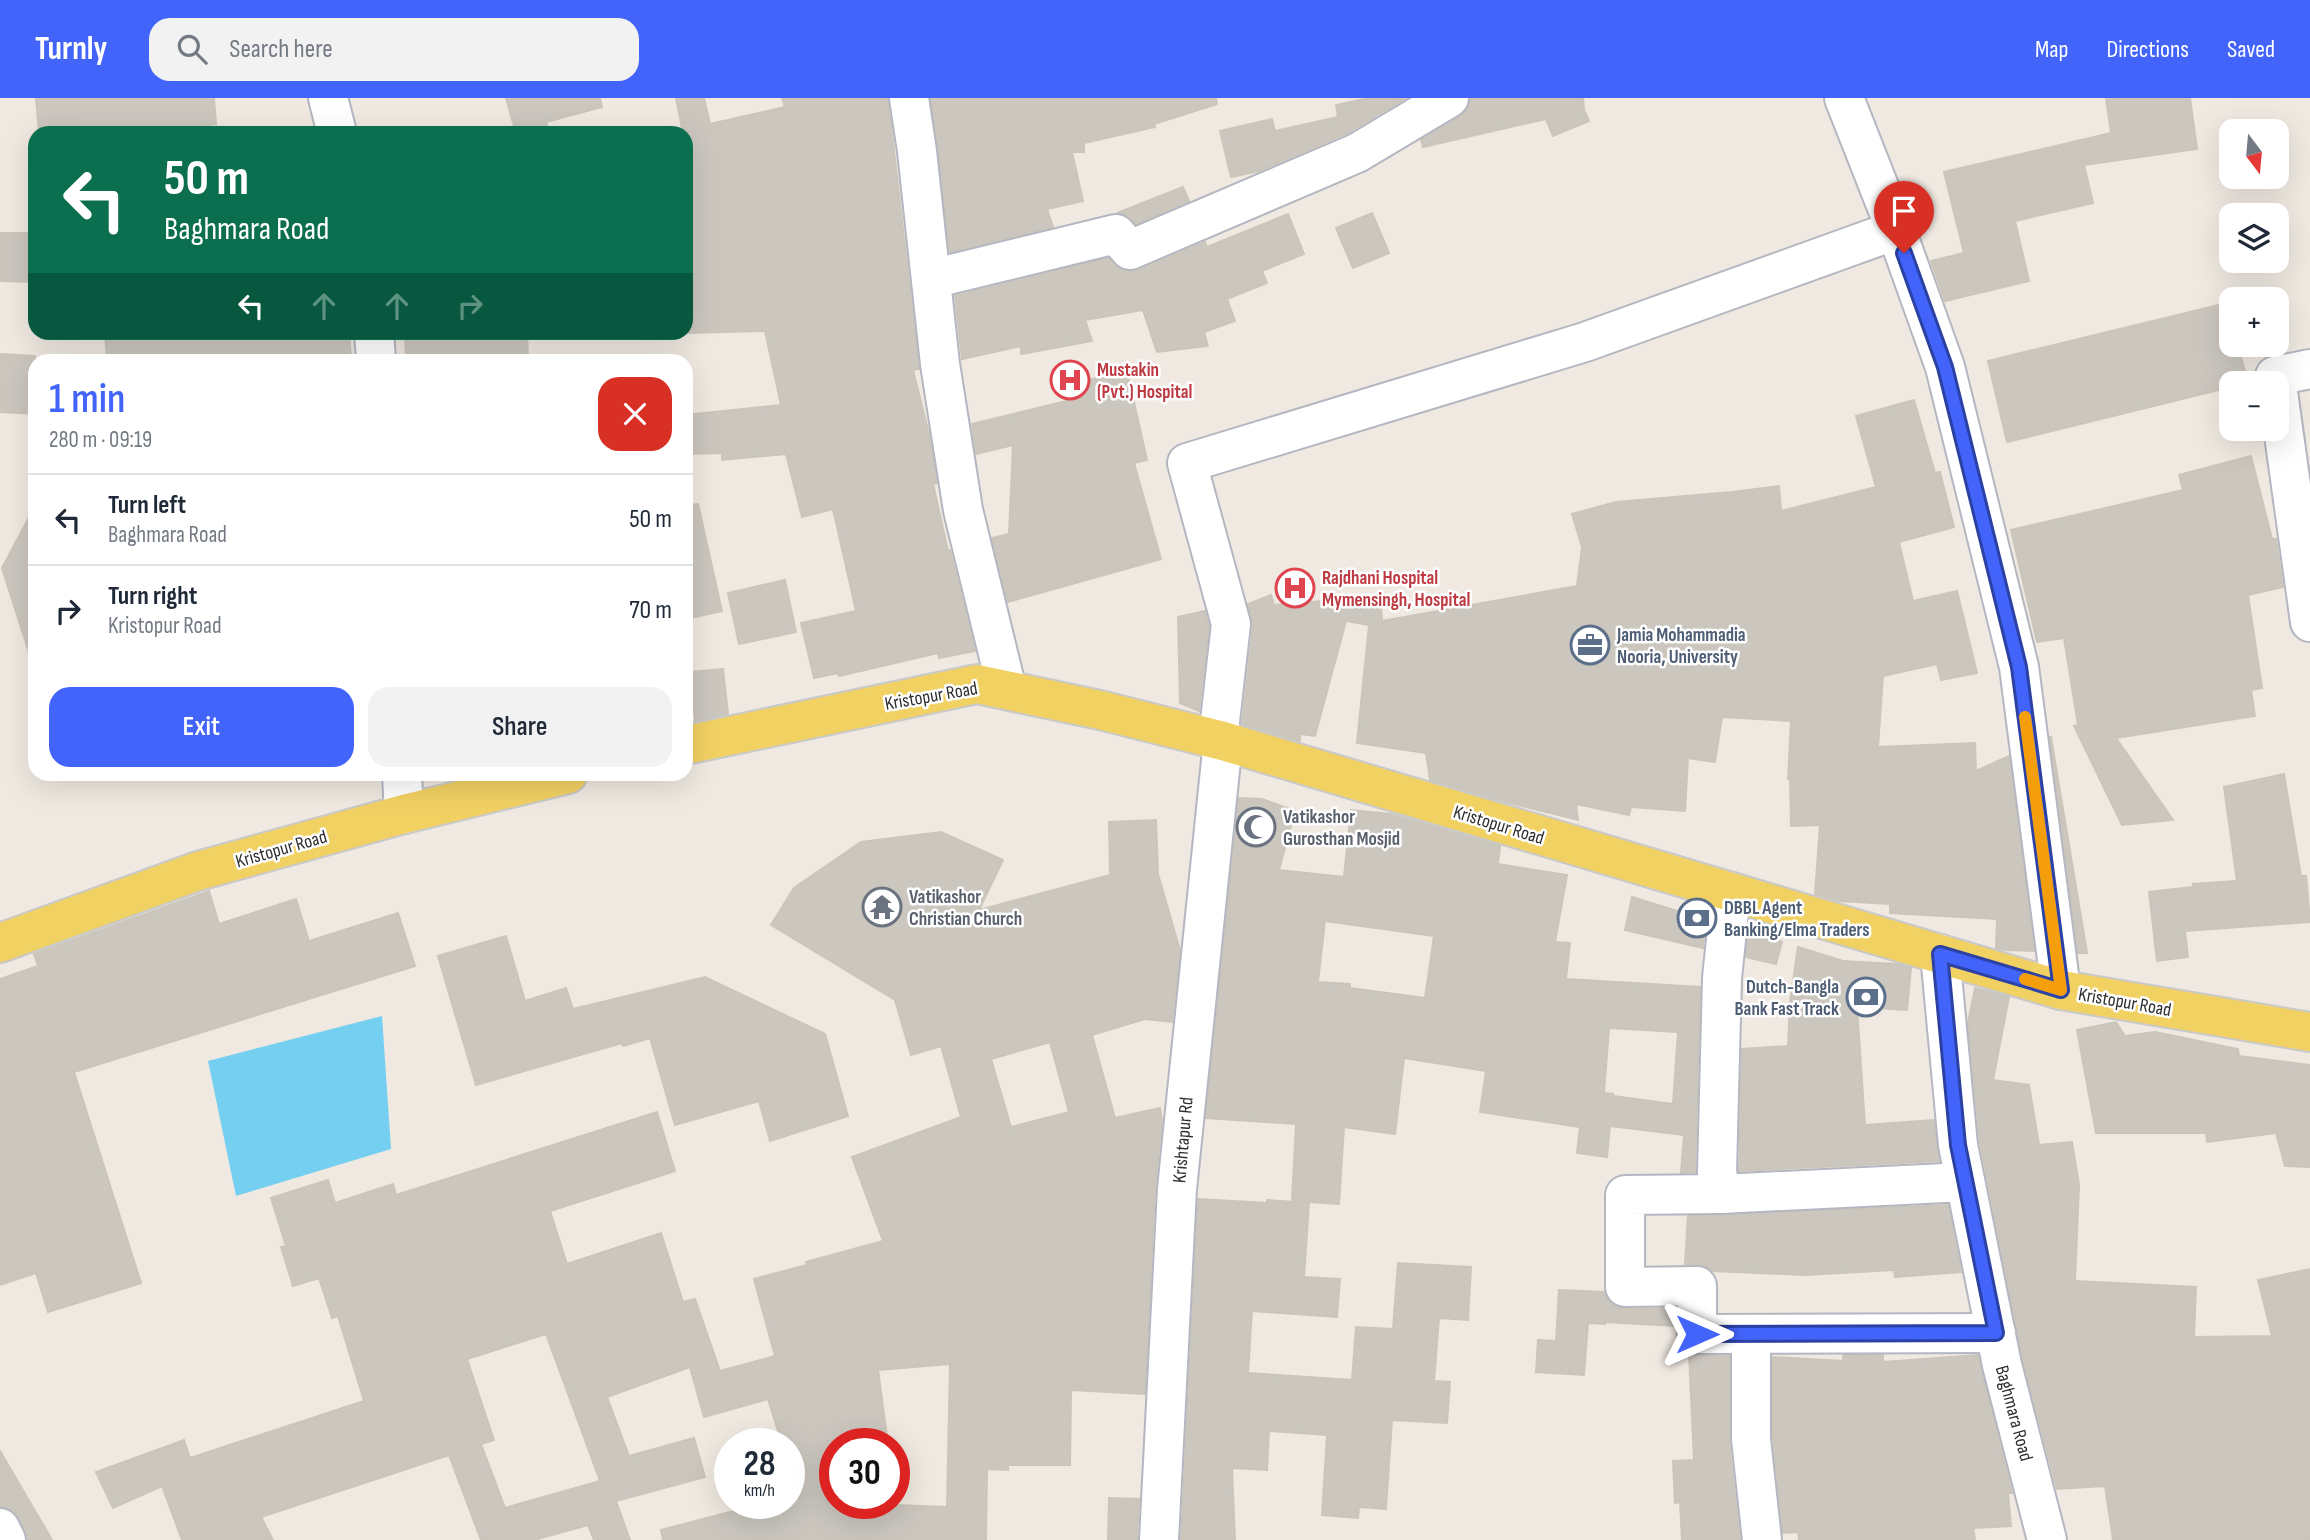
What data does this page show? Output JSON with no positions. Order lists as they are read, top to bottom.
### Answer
{
  "streets": {
    "main road": ["Kristopur Road"],
    "street": ["Krishtapur Rd", "Baghmara Road"]
  },
  "crossings": [
    ["Kristopur Road", "Krishtapur Rd"],
    ["Kristopur Road", "Baghmara Road"]
  ],
  "places": {
    "hospital": ["Mustakin (Pvt.) Hospital", "Rajdhani Hospital Mymensingh, Hospital"],
    "office": ["Jamia Mohammadia Nooria, University"],
    "mosque": ["Vatikashor Gurosthan Mosjid"],
    "temple": ["Vatikashor Christian Church"],
    "bank": ["DBBL Agent Banking/Elma Traders", "Dutch-Bangla Bank Fast Track"]
  },
  "north": "bottom",
  "page": {
    "header": "Turnly",
    "search": "Search here",
    "nav": ["Map", "Directions", "Saved"],
    "map_buttons": ["+", "−"],
    "turn": ["50 m", "Baghmara Road"],
    "heading": ["1 min", "280 m · 09:19"],
    "list": [
      {
        "name": "Turn left",
        "note": "Baghmara Road",
        "value": "50 m"
      },
      {
        "name": "Turn right",
        "note": "Kristopur Road",
        "value": "70 m"
      }
    ],
    "buttons": ["Exit", "Share"],
    "speed": "28 km/h",
    "limit": "30"
  }
}
